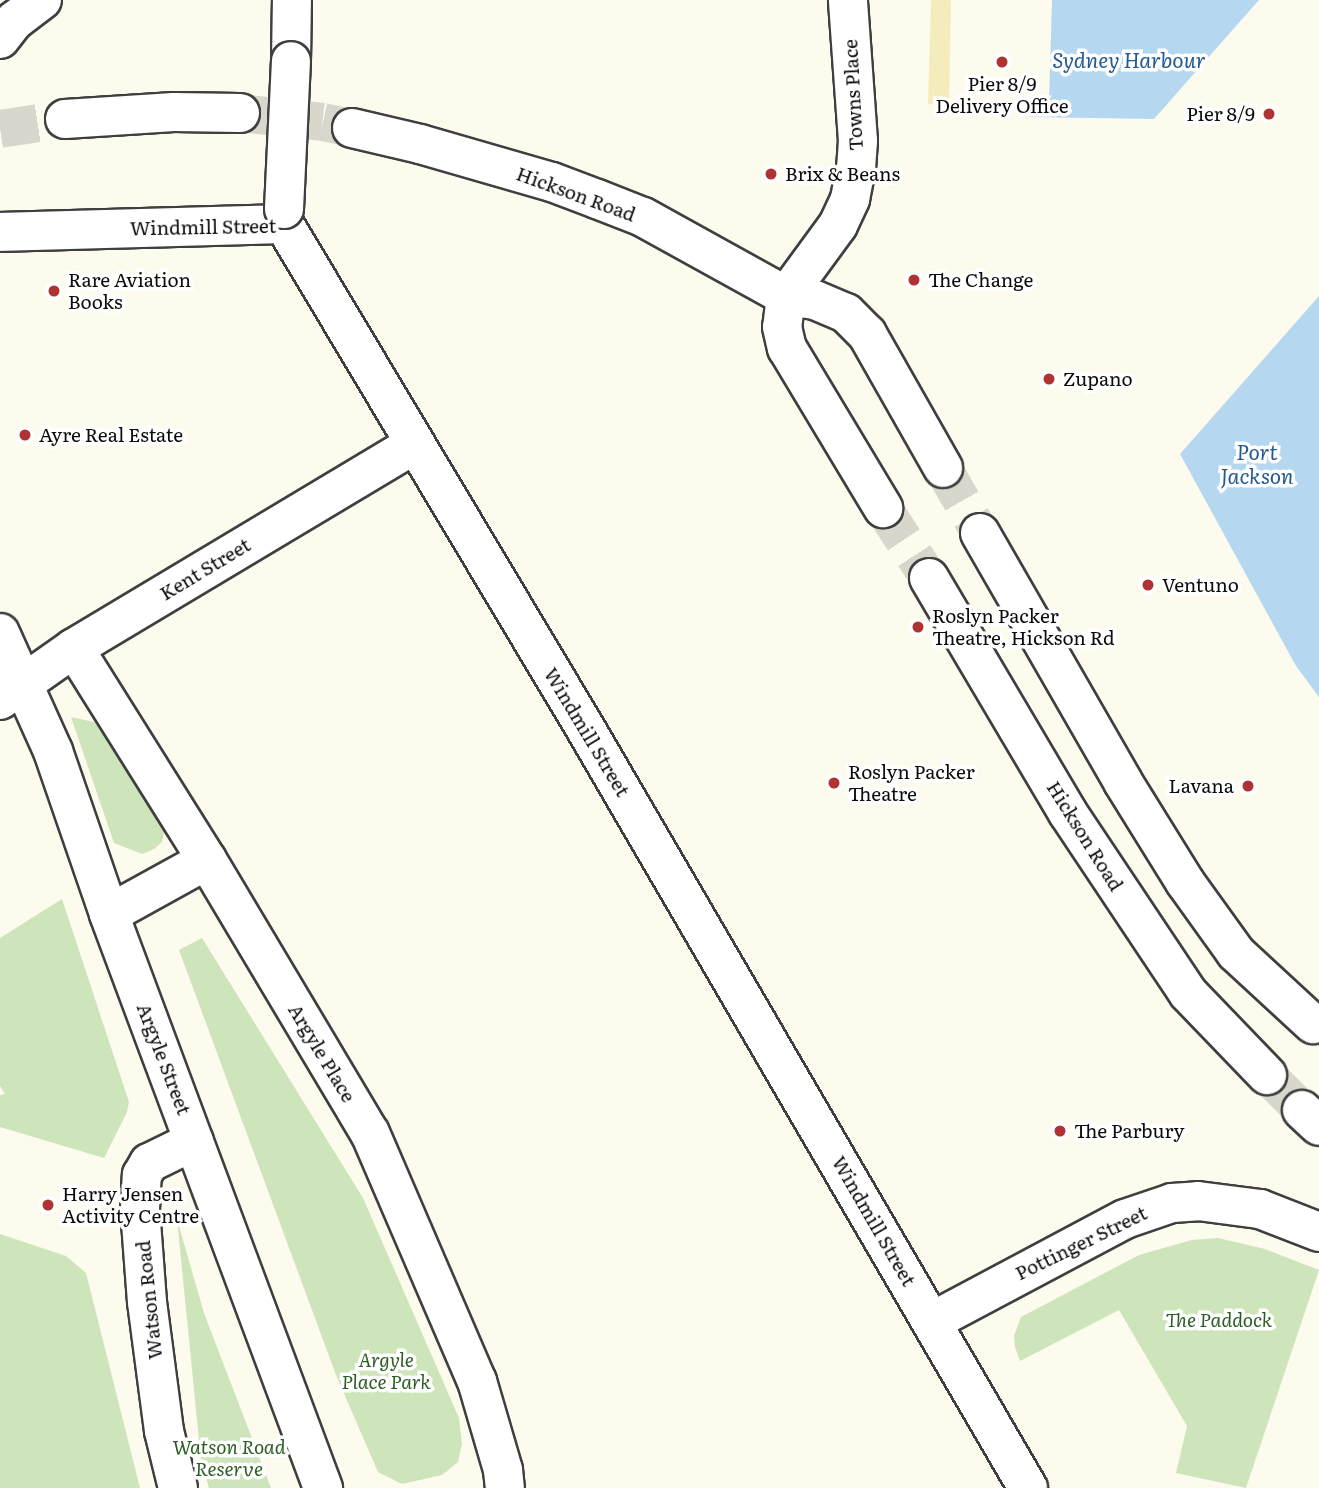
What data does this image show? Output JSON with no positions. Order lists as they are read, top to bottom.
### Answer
{
  "streets": {
    "street": [
      "Towns Place",
      "Hickson Road",
      "Windmill Street",
      "Kent Street",
      "Argyle Place",
      "Argyle Street",
      "Pottinger Street",
      "Watson Road"
    ]
  },
  "crossings": [
    ["Towns Place", "Hickson Road"],
    ["Windmill Street", "Kent Street"],
    ["Windmill Street", "Pottinger Street"],
    ["Kent Street", "Argyle Place"],
    ["Kent Street", "Argyle Street"],
    ["Argyle Street", "Watson Road"]
  ],
  "water": ["Sydney Harbour", "Port Jackson"],
  "parks": ["The Paddock", "Argyle Place Park", "Watson Road Reserve"],
  "places": [
    "Pier 8/9 Delivery Office",
    "Pier 8/9",
    "Brix & Beans",
    "The Change",
    "Rare Aviation Books",
    "Zupano",
    "Ayre Real Estate",
    "Ventuno",
    "Roslyn Packer Theatre, Hickson Rd",
    "Roslyn Packer Theatre",
    "Lavana",
    "The Parbury",
    "Harry Jensen Activity Centre"
  ]
}
